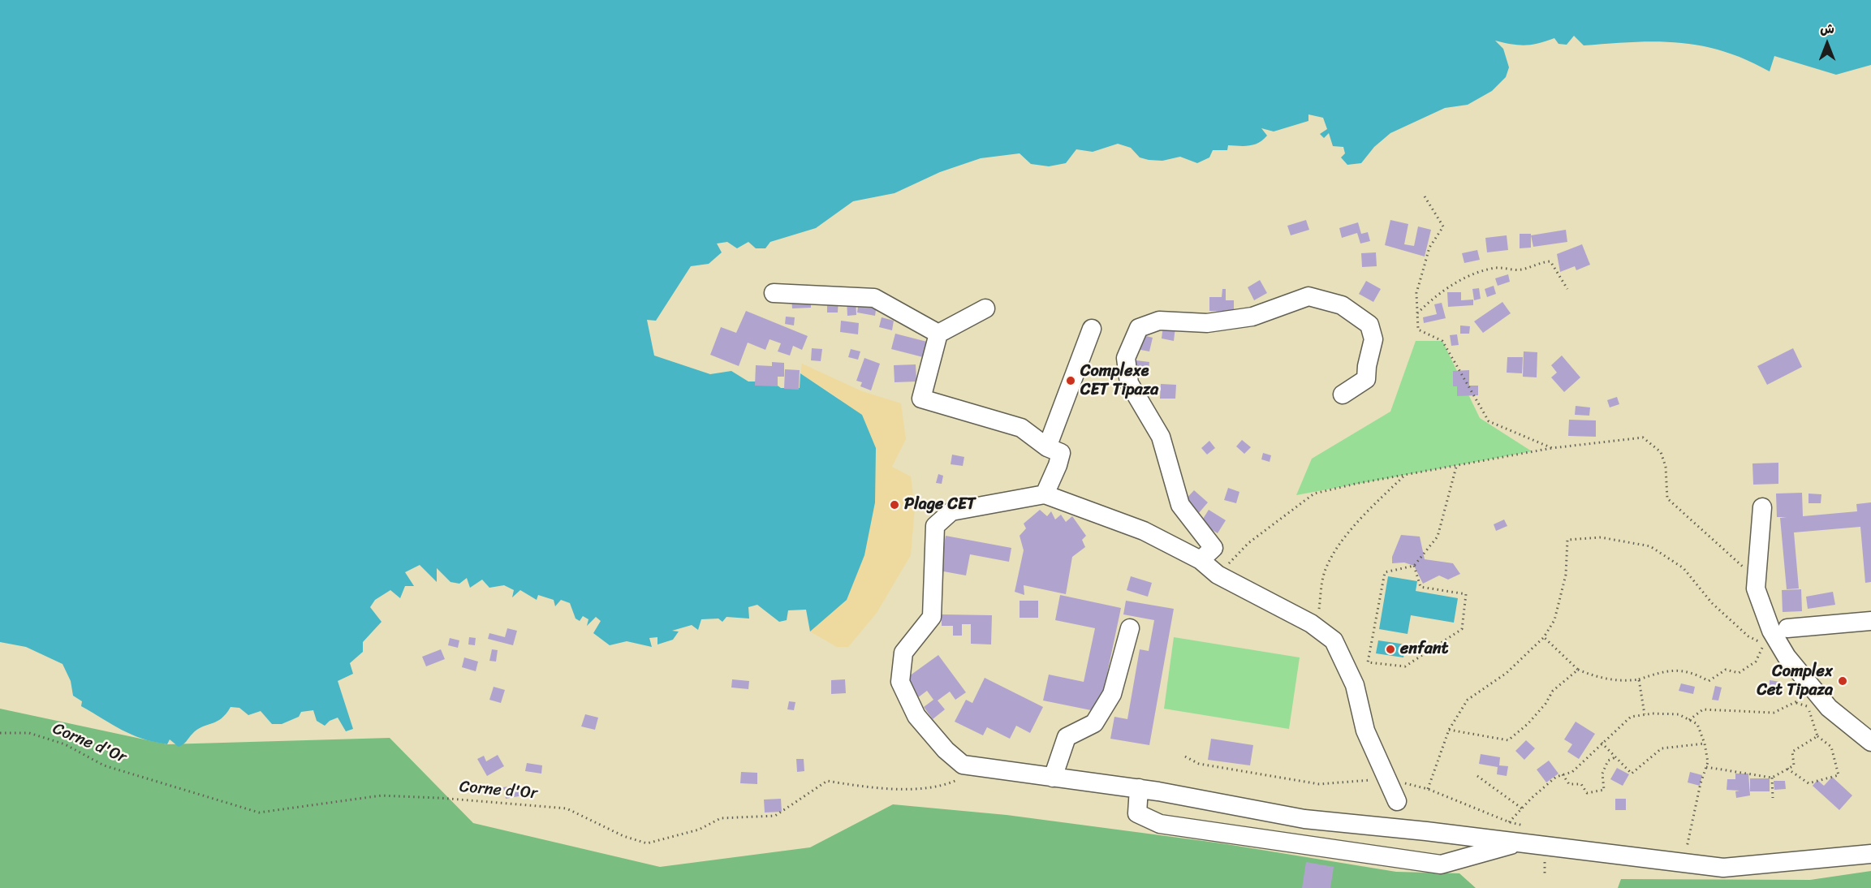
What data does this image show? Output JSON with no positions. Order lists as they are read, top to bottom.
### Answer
{
  "streets": {
    "path": ["Corne d'Or"]
  },
  "places": [
    "Complexe CET Tipaza",
    "Plage CET",
    "enfant",
    "Complex Cet Tipaza"
  ],
  "north": "top"
}
